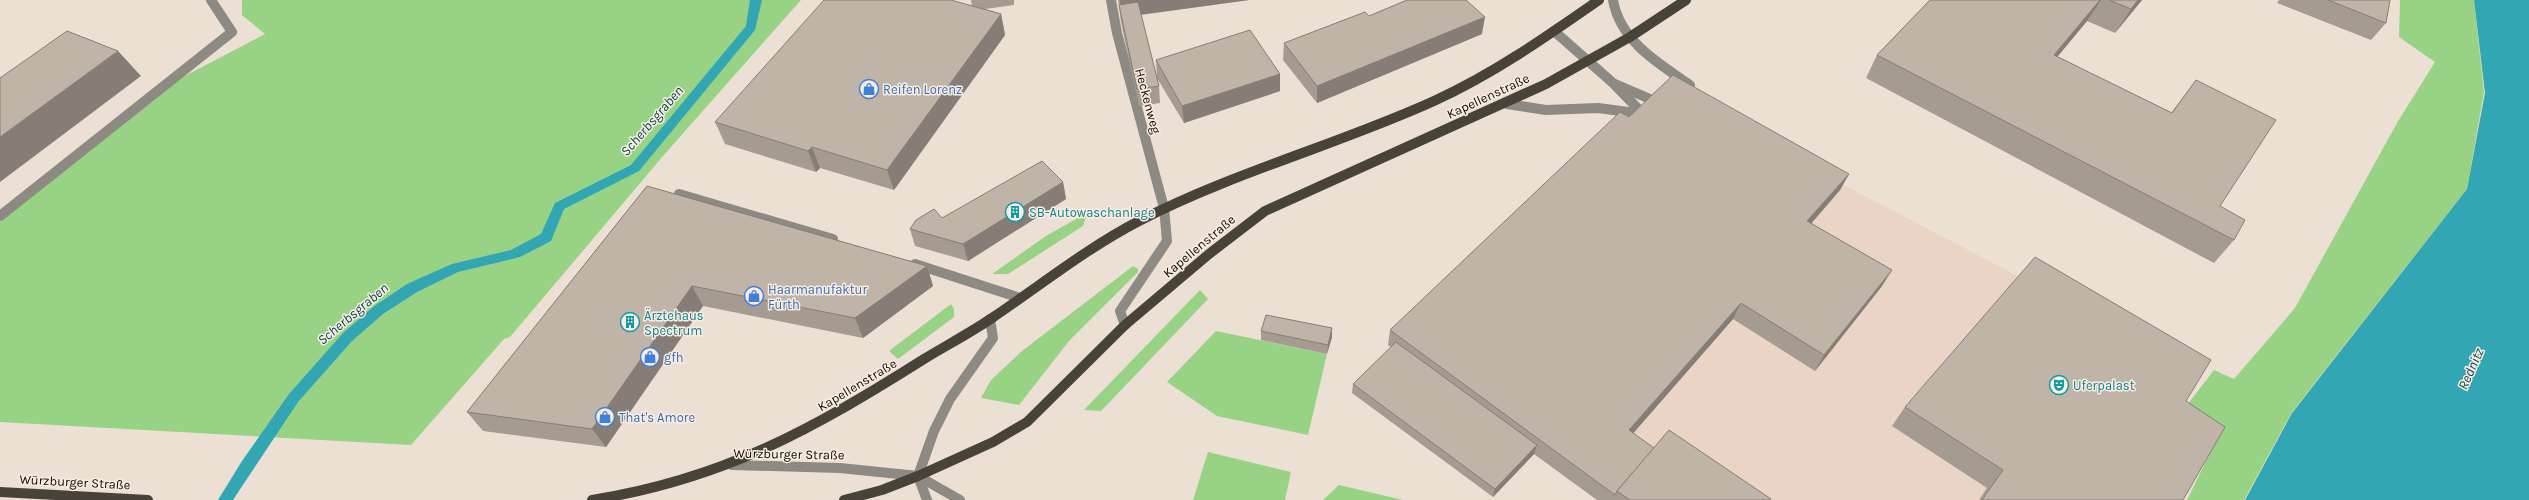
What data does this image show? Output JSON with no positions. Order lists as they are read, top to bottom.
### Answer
{
  "streets": {
    "main road": ["Kapellenstraße", "Würzburger Straße"],
    "street": ["Heckenweg"]
  },
  "crossings": [
    ["Kapellenstraße", "Heckenweg"],
    ["Kapellenstraße", "Würzburger Straße"]
  ],
  "water": ["Scherbsgraben", "Rednitz"],
  "places": {
    "shop": [
      "Reifen Lorenz",
      "Haarmanufaktur Fürth",
      "gfh",
      "That's Amore"
    ],
    "building": ["SB-Autowaschanlage", "Ärztehaus Spectrum"],
    "theatre": ["Uferpalast"]
  }
}
